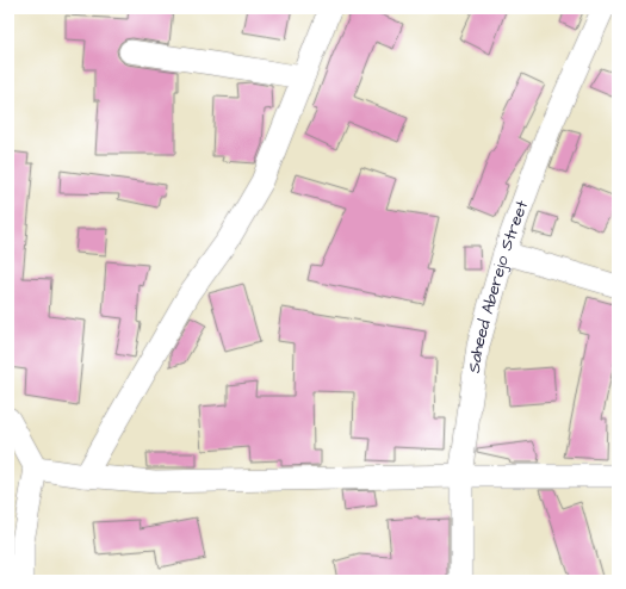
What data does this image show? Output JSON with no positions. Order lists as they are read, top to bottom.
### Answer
{
  "streets": {
    "street": ["Saheed Aberejo Street"]
  }
}
